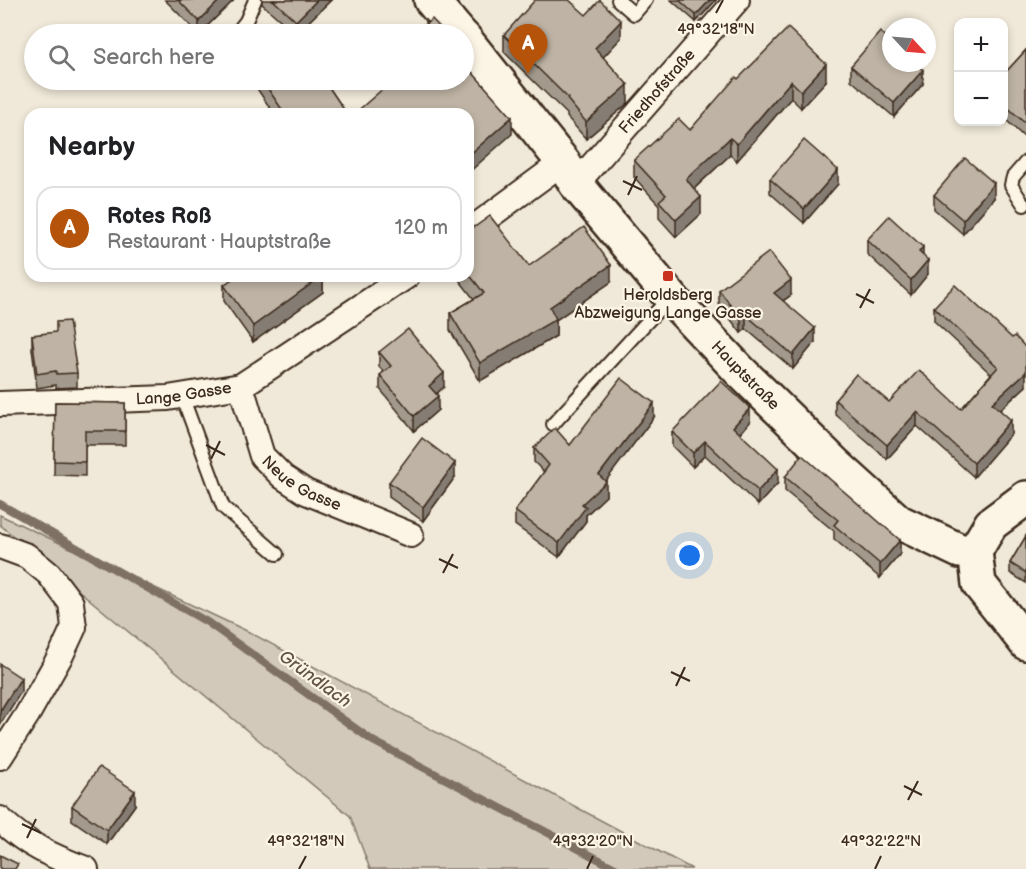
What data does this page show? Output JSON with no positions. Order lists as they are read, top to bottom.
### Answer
{
  "streets": {
    "street": [
      "Friedhofstraße",
      "Hauptstraße",
      "Lange Gasse",
      "Neue Gasse"
    ]
  },
  "crossings": [
    ["Friedhofstraße", "Hauptstraße"],
    ["Lange Gasse", "Neue Gasse"]
  ],
  "water": ["Gründlach"],
  "places": {
    "transit": ["Heroldsberg Abzweigung Lange Gasse"]
  },
  "north": "bottom right",
  "page": {
    "map_buttons": ["+", "−"],
    "pins": "A",
    "search": "Search here",
    "heading": "Nearby",
    "list": [
      {
        "mark": "A",
        "name": "Rotes Roß",
        "note": "Restaurant · Hauptstraße",
        "value": "120 m"
      }
    ]
  },
  "coordinates": ["49°32'18\"N", "49°32'20\"N", "49°32'22\"N"]
}
